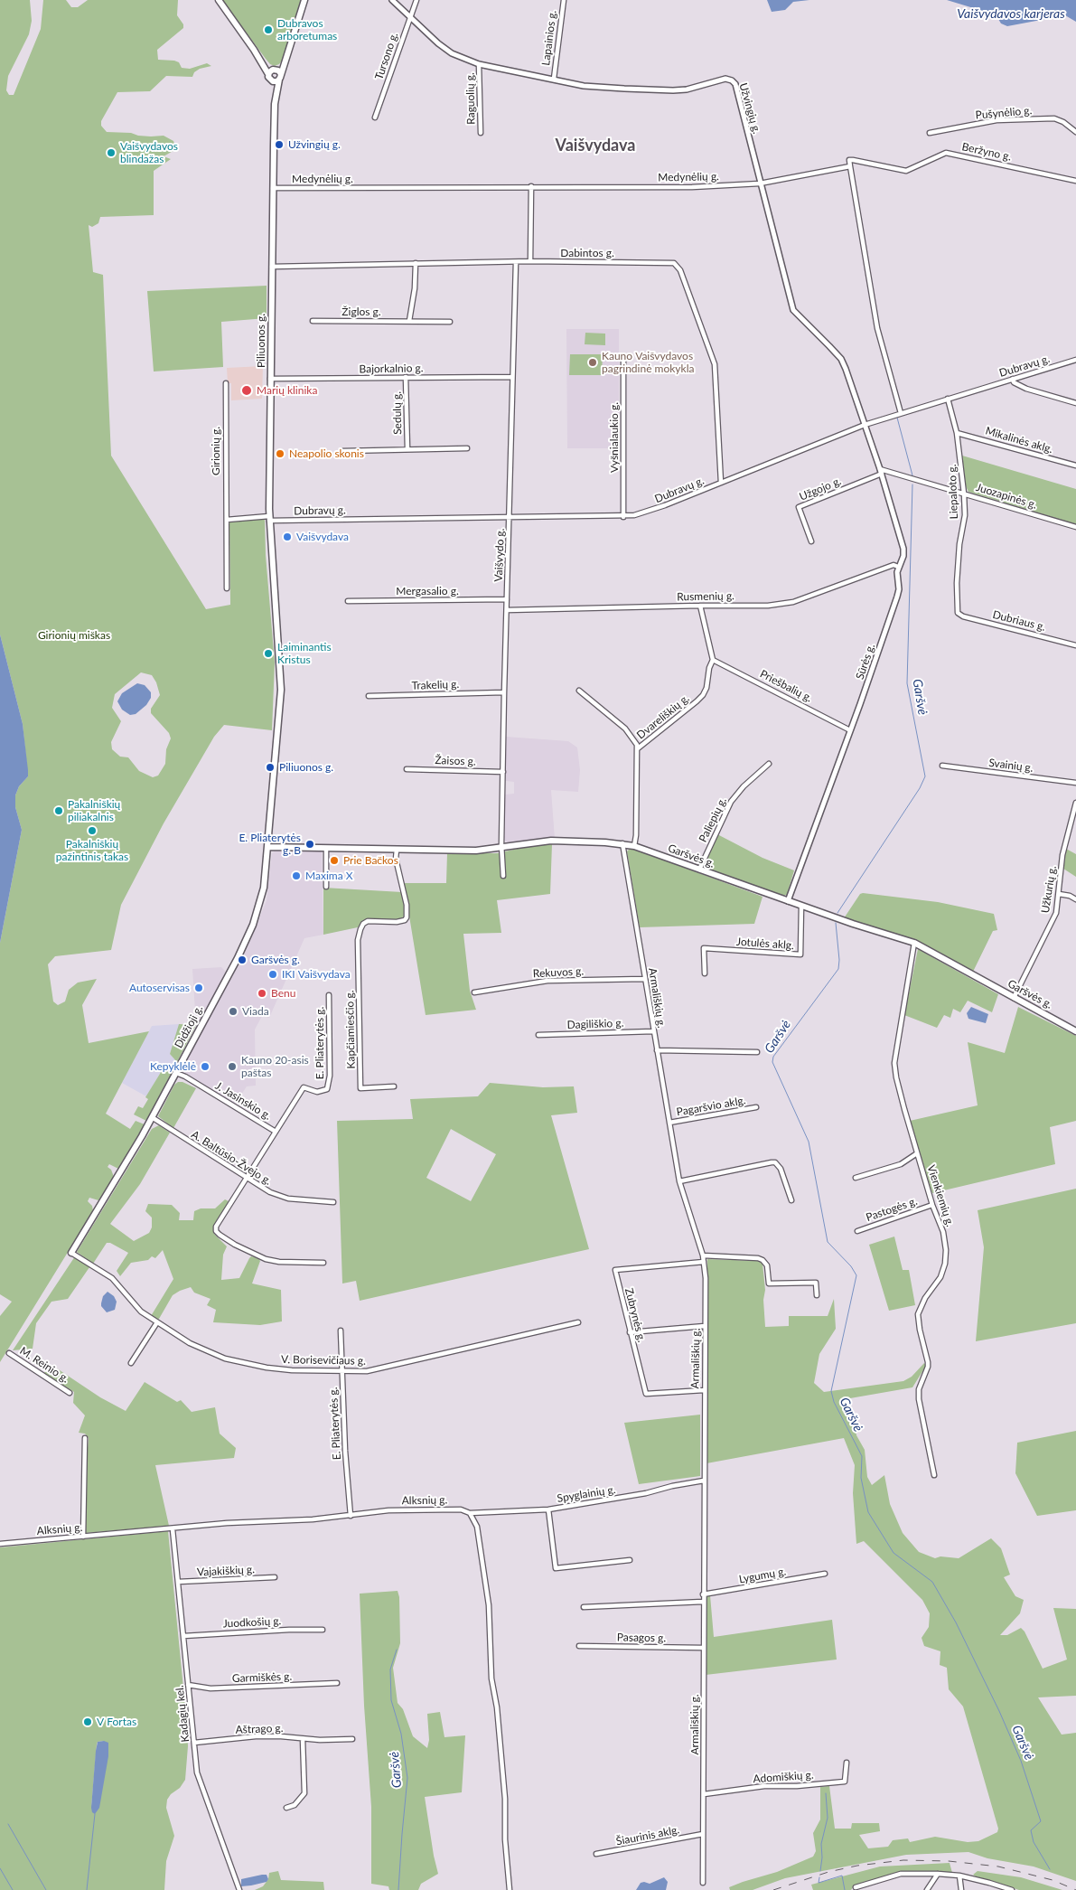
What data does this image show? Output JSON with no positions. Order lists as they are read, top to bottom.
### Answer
{
  "streets": {
    "main road": ["Piliuonos g.", "Garšvės g.", "Didžioji g."],
    "street": [
      "Lapainios g.",
      "Tursono g.",
      "Raguolių g.",
      "Užvingių g.",
      "Pušynėlio g.",
      "Beržyno g.",
      "Medynėlių g.",
      "Dabintos g.",
      "Žiglos g.",
      "Dubravų g.",
      "Bajorkalnio g.",
      "Sedulų g.",
      "Vyšnialaukio g.",
      "Mikalinės aklg.",
      "Girionių g.",
      "Užgojo g.",
      "Liepaloto g.",
      "Juozapinės g.",
      "Vaišvydo g.",
      "Mergasalio g.",
      "Rusmenių g.",
      "Dubriaus g.",
      "Sūrės g.",
      "Trakelių g.",
      "Priešbalių g.",
      "Dvareliškių g.",
      "Žaisos g.",
      "Svainių g.",
      "Paliepių g.",
      "Užkurių g.",
      "Jotulės aklg.",
      "Rekuvos g.",
      "Armališkių g.",
      "Dagiliškio g.",
      "Kapčiamiesčio g.",
      "E. Pliaterytės g.",
      "J. Jasinskio g.",
      "Pagaršvio aklg.",
      "A. Baltūsio-Žvejo g.",
      "Vienkiemių g.",
      "Pastogės g.",
      "Zubrynės g.",
      "V. Borisevičiaus g.",
      "M. Reinio g.",
      "Spyglainių g.",
      "Alksnių g.",
      "Vajakiškių g.",
      "Lygumų g.",
      "Juodkošių g.",
      "Pasagos g.",
      "Garmiškės g.",
      "Kadagių kel.",
      "Aštrago g.",
      "Adomiškių g.",
      "Šiaurinis aklg."
    ]
  },
  "crossings": [
    ["Lapainios g.", "Užvingių g."],
    ["Tursono g.", "Užvingių g."],
    ["Raguolių g.", "Užvingių g."],
    ["Užvingių g.", "Medynėlių g."],
    ["Užvingių g.", "Dubravų g."],
    ["Užvingių g.", "Sūrės g."],
    ["Beržyno g.", "Medynėlių g."],
    ["Medynėlių g.", "Piliuonos g."],
    ["Dabintos g.", "Piliuonos g."],
    ["Dabintos g.", "Dubravų g."],
    ["Dabintos g.", "Vaišvydo g."],
    ["Piliuonos g.", "Dubravų g."],
    ["Piliuonos g.", "Bajorkalnio g."],
    ["Piliuonos g.", "Garšvės g."],
    ["Piliuonos g.", "Didžioji g."],
    ["Dubravų g.", "Vyšnialaukio g."],
    ["Dubravų g.", "Liepaloto g."],
    ["Dubravų g.", "Vaišvydo g."],
    ["Dubravų g.", "Sūrės g."],
    ["Bajorkalnio g.", "Sedulų g."],
    ["Bajorkalnio g.", "Vaišvydo g."],
    ["Mikalinės aklg.", "Liepaloto g."],
    ["Užgojo g.", "Juozapinės g."],
    ["Užgojo g.", "Sūrės g."],
    ["Liepaloto g.", "Juozapinės g."],
    ["Liepaloto g.", "Dubriaus g."],
    ["Juozapinės g.", "Sūrės g."],
    ["Vaišvydo g.", "Mergasalio g."],
    ["Vaišvydo g.", "Rusmenių g."],
    ["Vaišvydo g.", "Trakelių g."],
    ["Vaišvydo g.", "Žaisos g."],
    ["Vaišvydo g.", "Garšvės g."],
    ["Rusmenių g.", "Sūrės g."],
    ["Rusmenių g.", "Dvareliškių g."],
    ["Sūrės g.", "Priešbalių g."],
    ["Sūrės g.", "Garšvės g."],
    ["Priešbalių g.", "Dvareliškių g."],
    ["Dvareliškių g.", "Garšvės g."],
    ["Paliepių g.", "Garšvės g."],
    ["Garšvės g.", "Užkurių g."],
    ["Garšvės g.", "Jotulės aklg."],
    ["Garšvės g.", "Armališkių g."],
    ["Garšvės g.", "Didžioji g."],
    ["Garšvės g.", "Kapčiamiesčio g."],
    ["Garšvės g.", "Vienkiemių g."],
    ["Rekuvos g.", "Armališkių g."],
    ["Armališkių g.", "Dagiliškio g."],
    ["Armališkių g.", "Pagaršvio aklg."],
    ["Armališkių g.", "Zubrynės g."],
    ["Armališkių g.", "Spyglainių g."],
    ["Armališkių g.", "Lygumų g."],
    ["Armališkių g.", "Pasagos g."],
    ["Armališkių g.", "Adomiškių g."],
    ["Armališkių g.", "Šiaurinis aklg."],
    ["Didžioji g.", "J. Jasinskio g."],
    ["Didžioji g.", "A. Baltūsio-Žvejo g."],
    ["Didžioji g.", "V. Borisevičiaus g."],
    ["E. Pliaterytės g.", "J. Jasinskio g."],
    ["E. Pliaterytės g.", "V. Borisevičiaus g."],
    ["E. Pliaterytės g.", "Alksnių g."],
    ["Vienkiemių g.", "Pastogės g."],
    ["Spyglainių g.", "Alksnių g."],
    ["Alksnių g.", "Kadagių kel."],
    ["Vajakiškių g.", "Kadagių kel."],
    ["Juodkošių g.", "Kadagių kel."],
    ["Garmiškės g.", "Kadagių kel."],
    ["Kadagių kel.", "Aštrago g."]
  ],
  "districts": ["Vaišvydava"],
  "water": ["Vaišvydavos karjeras", "Garšvė"],
  "parks": ["Girionių miškas"],
  "places": [
    "Dubravos arboretumas",
    "Užvingių g.",
    "Vaišvydavos blindažas",
    "Kauno Vaišvydavos pagrindinė mokykla",
    "Marių klinika",
    "Neapolio skonis",
    "Vaišvydava",
    "Laiminantis Kristus",
    "Piliuonos g.",
    "Pakalniškių piliakalnis",
    "Pakalniškių pažintinis takas",
    "E. Pliaterytės g. B",
    "Prie Bačkos",
    "Maxima X",
    "Garšvės g.",
    "IKI Vaišvydava",
    "Autoservisas",
    "Benu",
    "Viada",
    "Kepyklėlė",
    "Kauno 20-asis paštas",
    "V Fortas"
  ]
}
